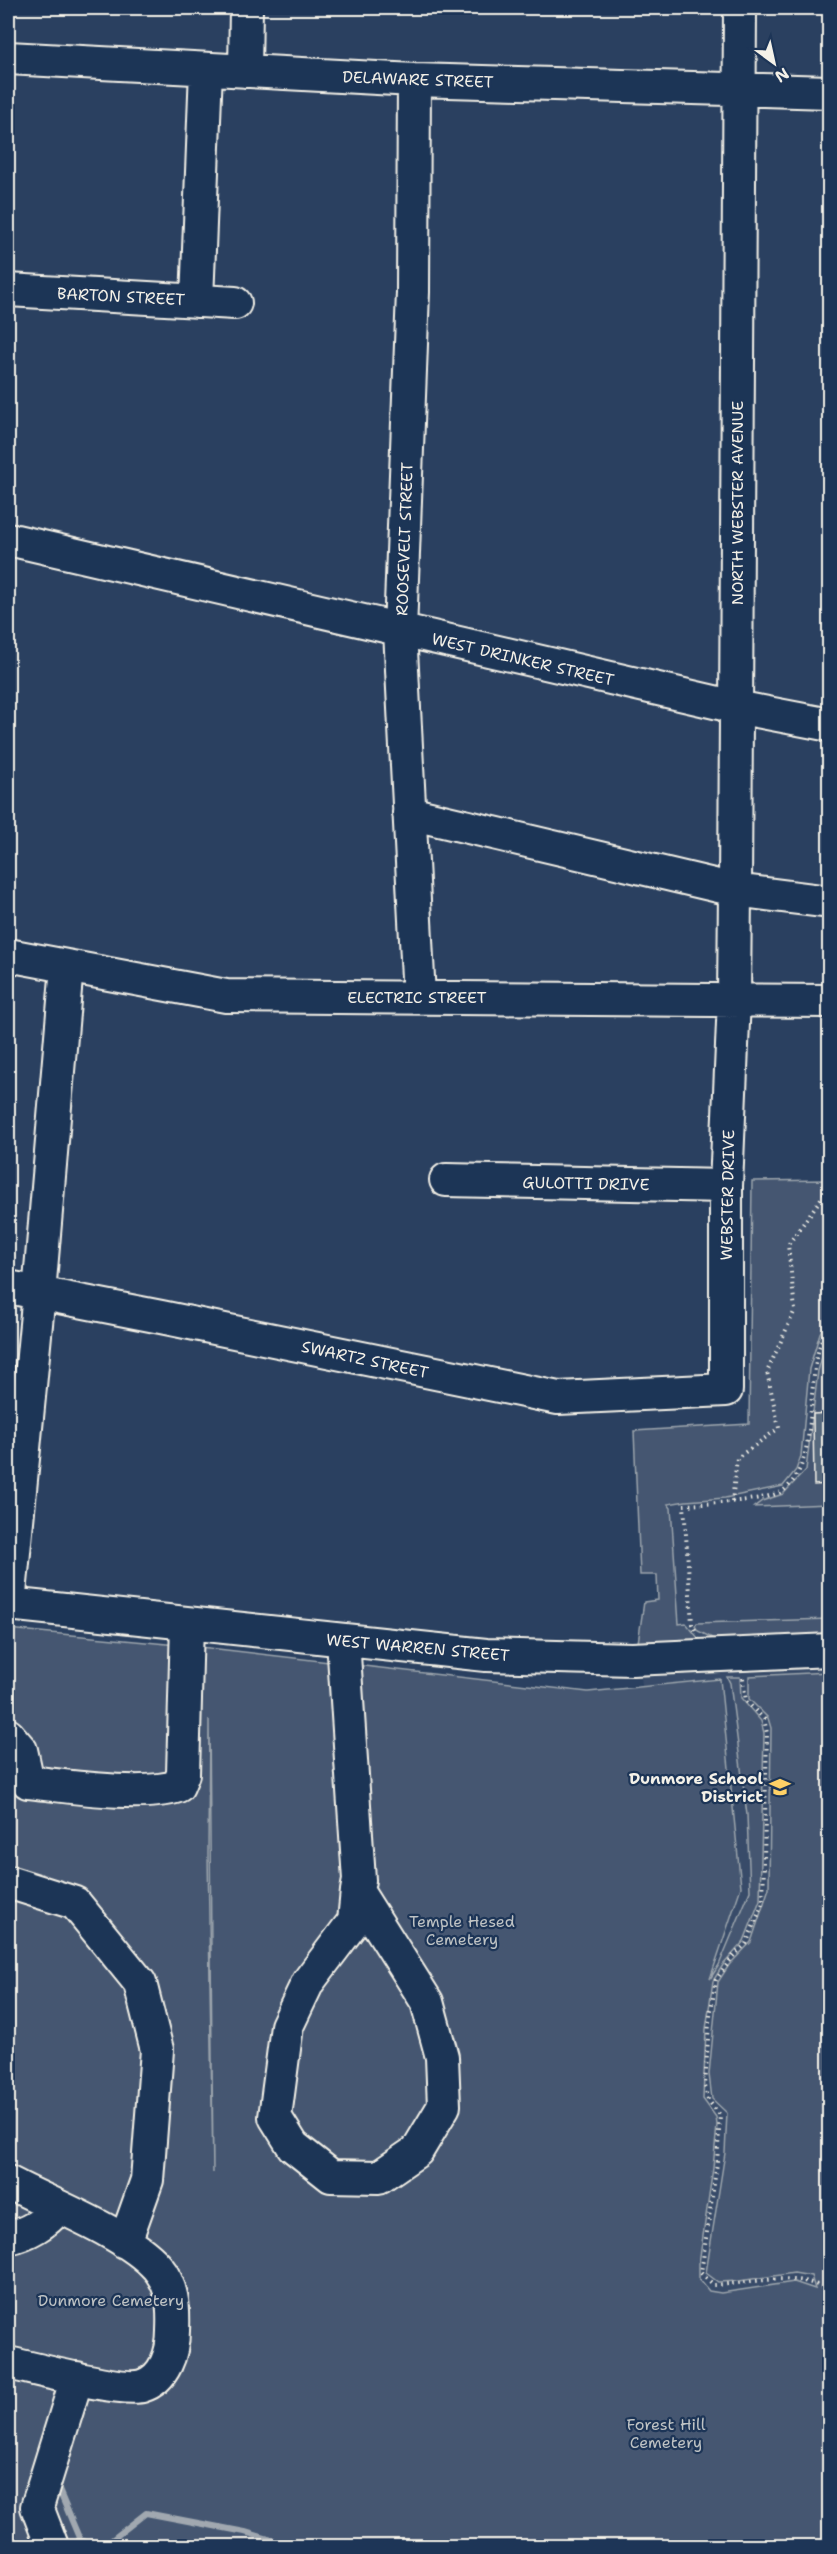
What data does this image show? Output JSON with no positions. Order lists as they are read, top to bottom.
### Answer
{
  "streets": {
    "street": [
      "DELAWARE STREET",
      "BARTON STREET",
      "NORTH WEBSTER AVENUE",
      "ROOSEVELT STREET",
      "WEST DRINKER STREET",
      "ELECTRIC STREET",
      "GULOTTI DRIVE",
      "WEBSTER DRIVE",
      "SWARTZ STREET",
      "WEST WARREN STREET"
    ]
  },
  "crossings": [
    ["DELAWARE STREET", "NORTH WEBSTER AVENUE"],
    ["DELAWARE STREET", "ROOSEVELT STREET"],
    ["NORTH WEBSTER AVENUE", "WEST DRINKER STREET"],
    ["NORTH WEBSTER AVENUE", "ELECTRIC STREET"],
    ["NORTH WEBSTER AVENUE", "WEBSTER DRIVE"],
    ["ROOSEVELT STREET", "WEST DRINKER STREET"],
    ["ROOSEVELT STREET", "ELECTRIC STREET"],
    ["ELECTRIC STREET", "WEBSTER DRIVE"],
    ["GULOTTI DRIVE", "WEBSTER DRIVE"],
    ["WEBSTER DRIVE", "SWARTZ STREET"]
  ],
  "parks": ["Temple Hesed Cemetery", "Dunmore Cemetery", "Forest Hill Cemetery"],
  "places": {
    "school or university": ["Dunmore School District"]
  },
  "north": "bottom right"
}
